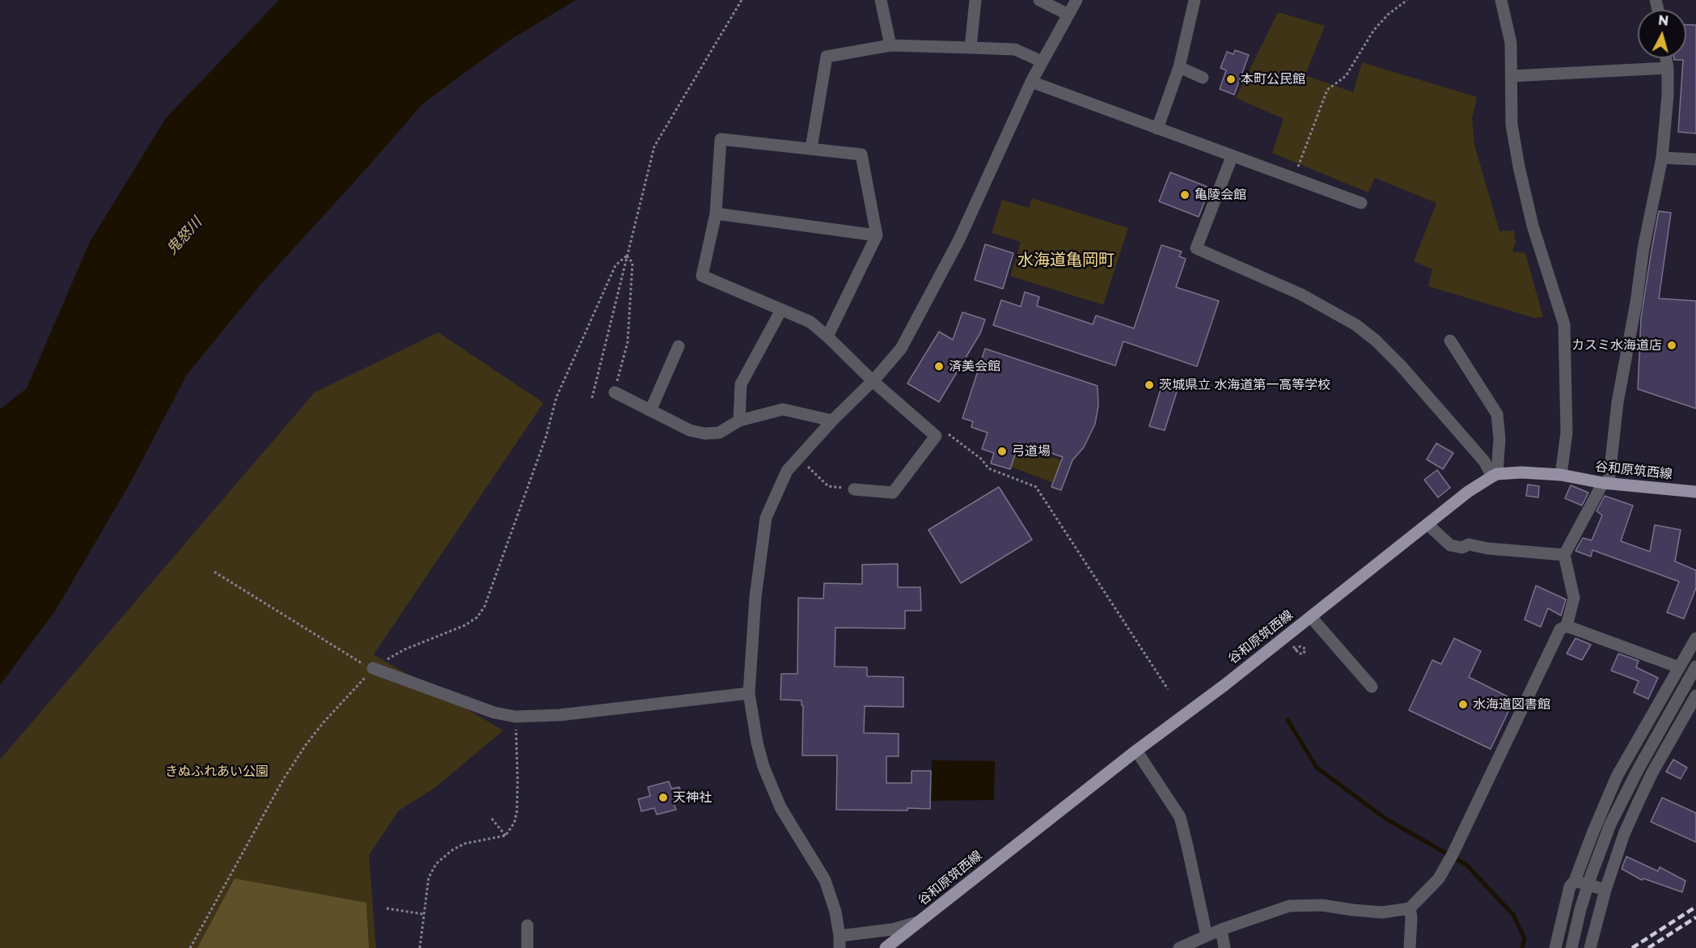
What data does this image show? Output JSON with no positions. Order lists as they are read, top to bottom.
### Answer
{
  "streets": {
    "main road": ["谷和原筑西線"]
  },
  "districts": ["水海道亀岡町"],
  "water": ["鬼怒川"],
  "parks": ["きぬふれあい公園"],
  "places": [
    "本町公民館",
    "亀陵会館",
    "カスミ水海道店",
    "済美会館",
    "茨城県立 水海道第一高等学校",
    "弓道場",
    "水海道図書館",
    "天神社"
  ],
  "north": "top"
}
